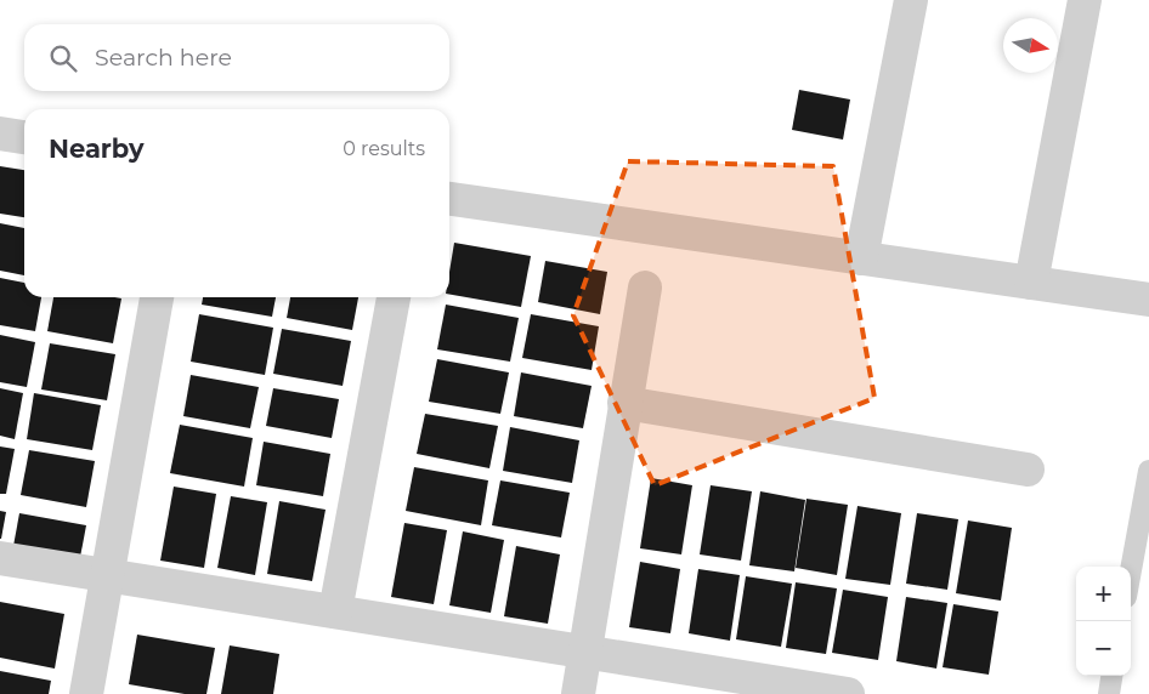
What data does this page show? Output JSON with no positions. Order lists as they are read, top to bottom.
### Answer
{
  "north": "right",
  "page": {
    "search": "Search here",
    "heading": ["Nearby", "0 results"],
    "map_buttons": ["+", "−"]
  }
}
